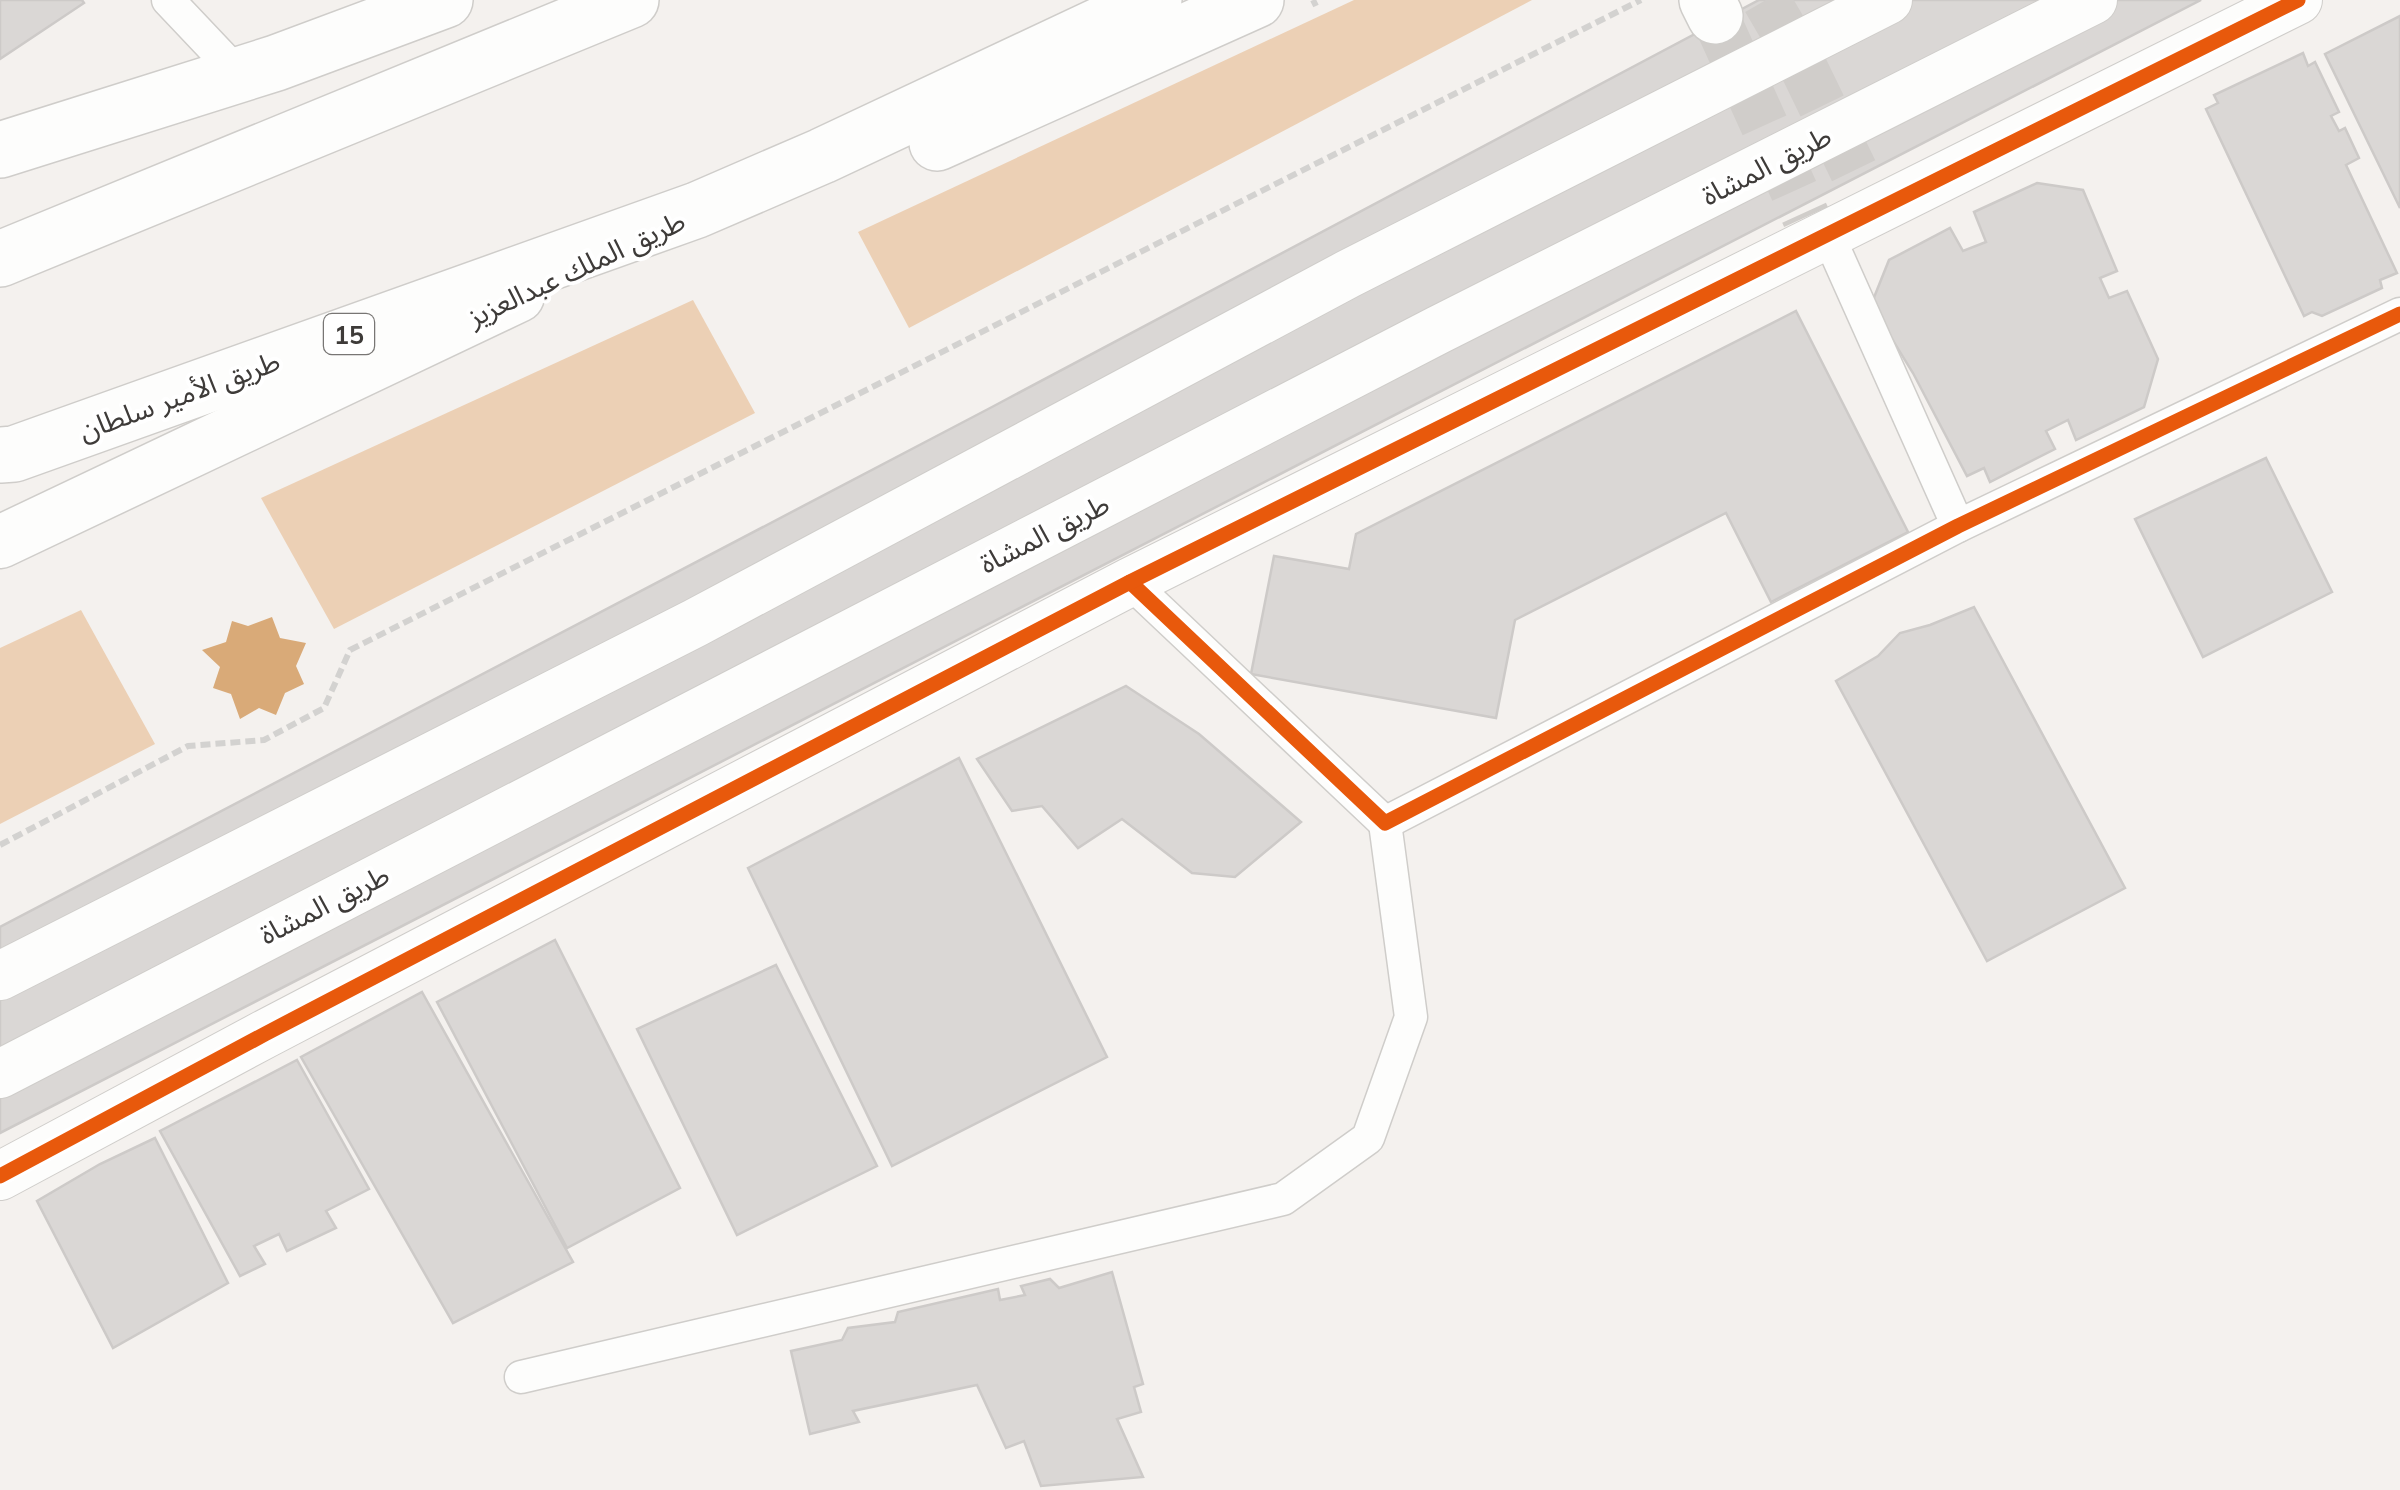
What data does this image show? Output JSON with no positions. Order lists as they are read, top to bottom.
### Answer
{
  "streets": {
    "highway": ["طريق الملك عبدالعزيز", "15", "طريق الأمير سلطان"],
    "main road": ["طريق المشاة"]
  },
  "crossings": [
    ["طريق الملك عبدالعزيز", "طريق الأمير سلطان"]
  ]
}
